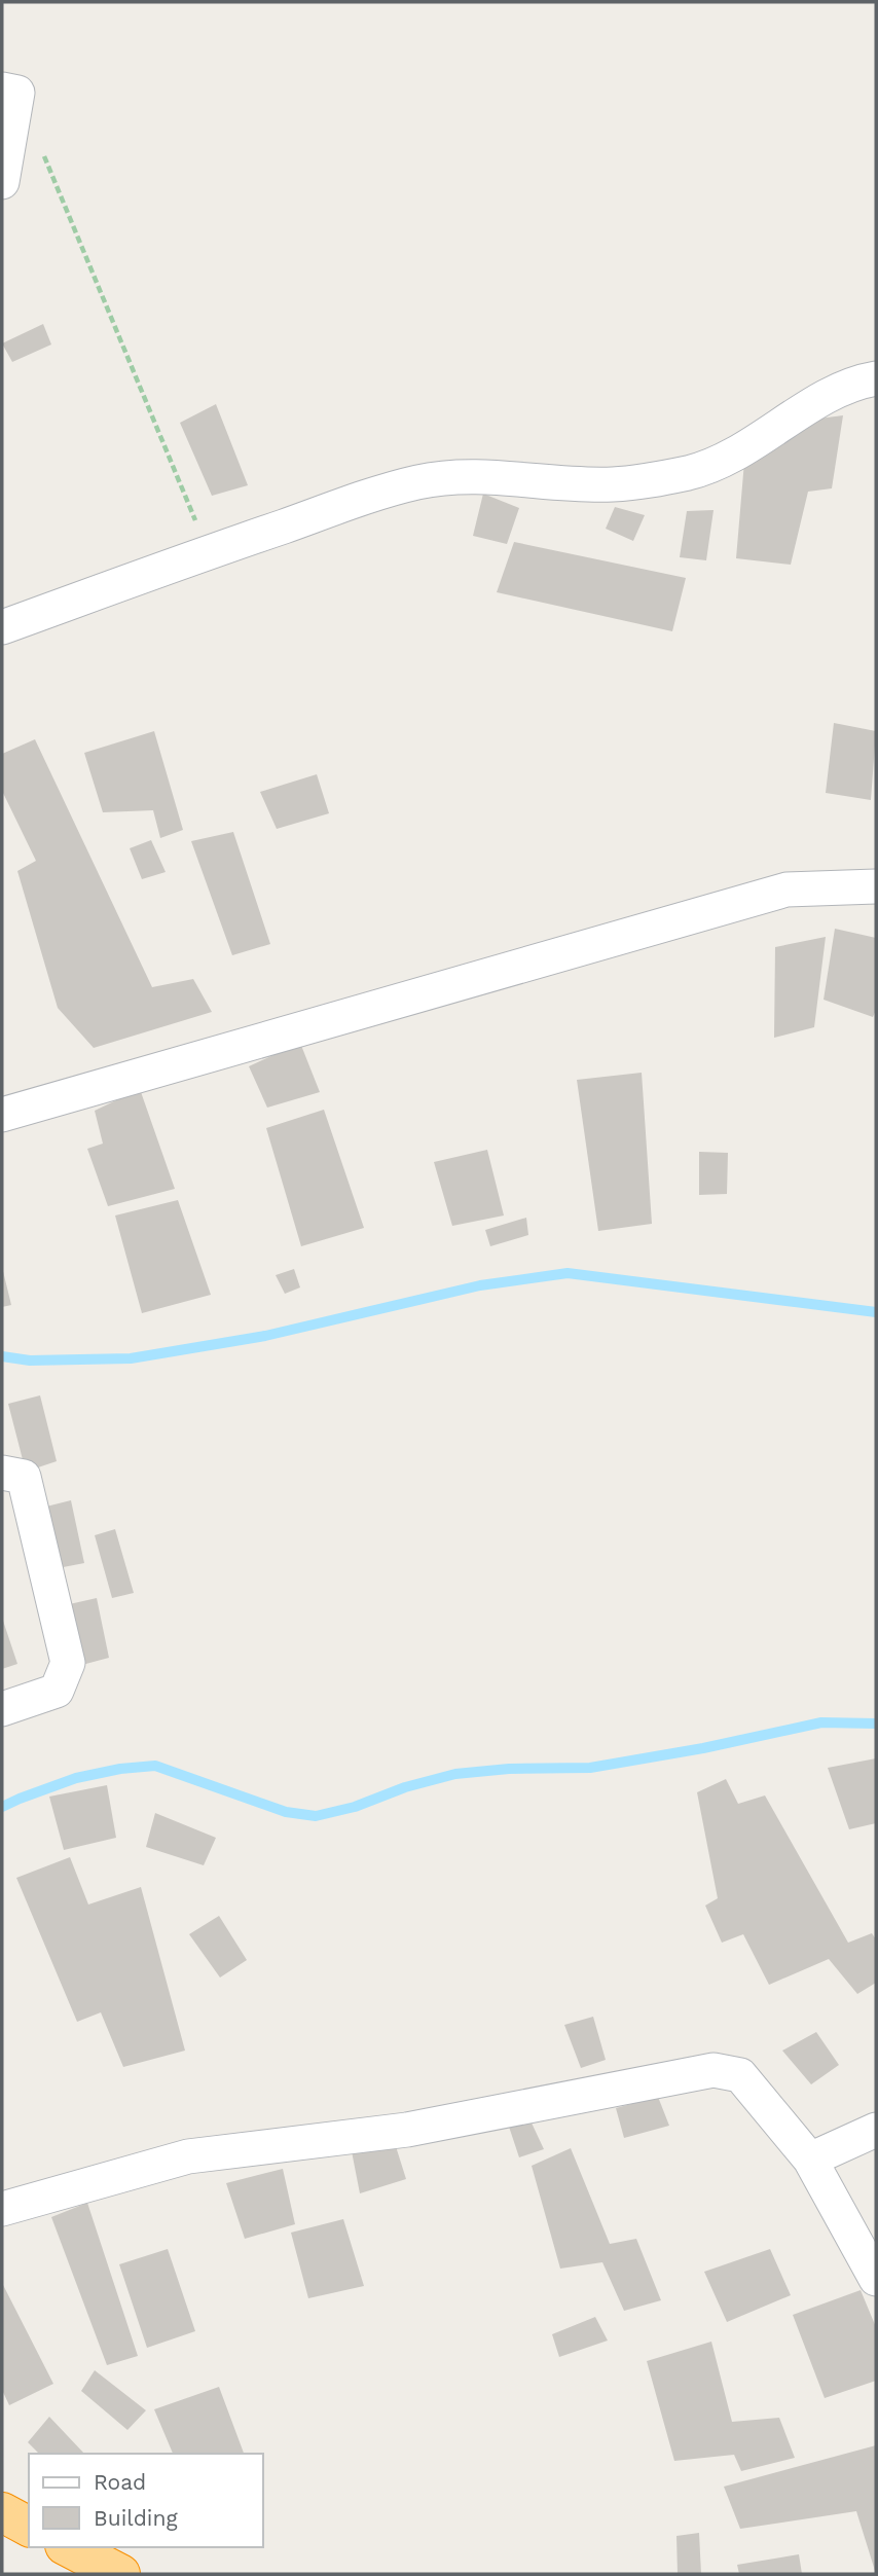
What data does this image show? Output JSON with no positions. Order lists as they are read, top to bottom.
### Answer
{
  "legend": ["Road", "Building"]
}
